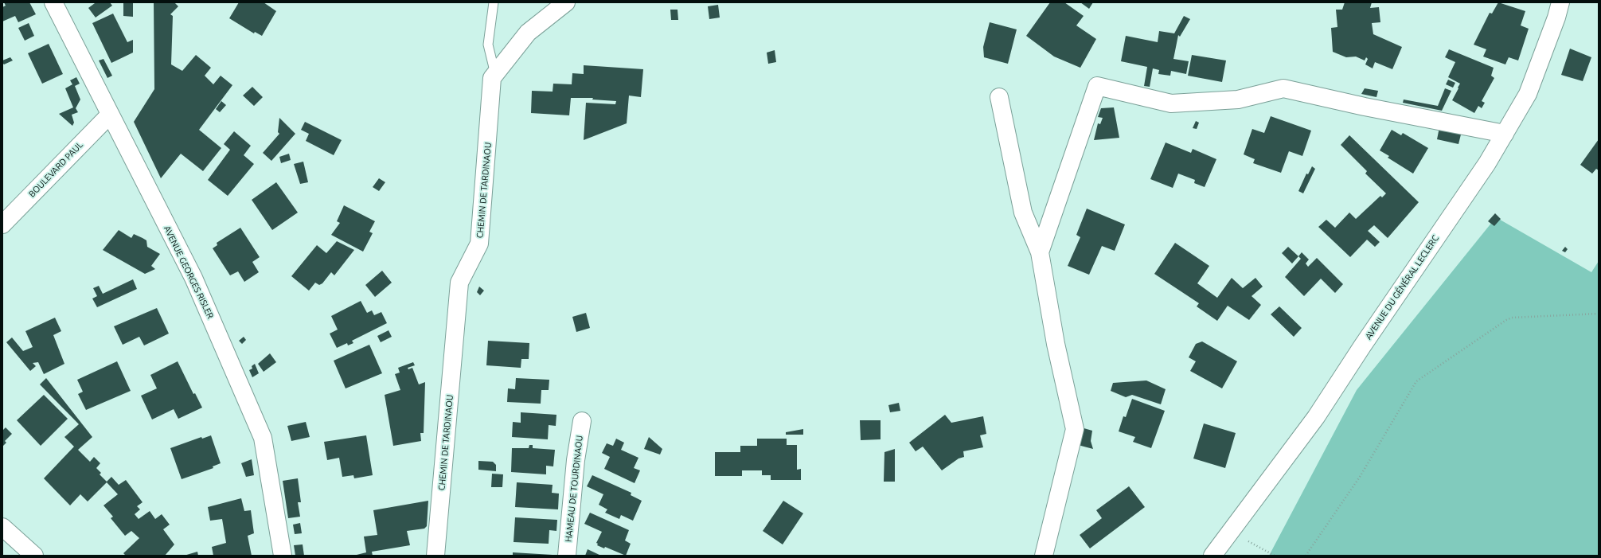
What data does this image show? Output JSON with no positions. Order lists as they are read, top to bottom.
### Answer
{
  "streets": {
    "street": [
      "BOULEVARD PAUL",
      "CHEMIN DE TARDINAOU",
      "AVENUE GEORGES RISLER",
      "AVENUE DU GÉNÉRAL LECLERC",
      "HAMEAU DE TOURDINAOU"
    ]
  },
  "crossings": [
    ["BOULEVARD PAUL", "AVENUE GEORGES RISLER"]
  ]
}
